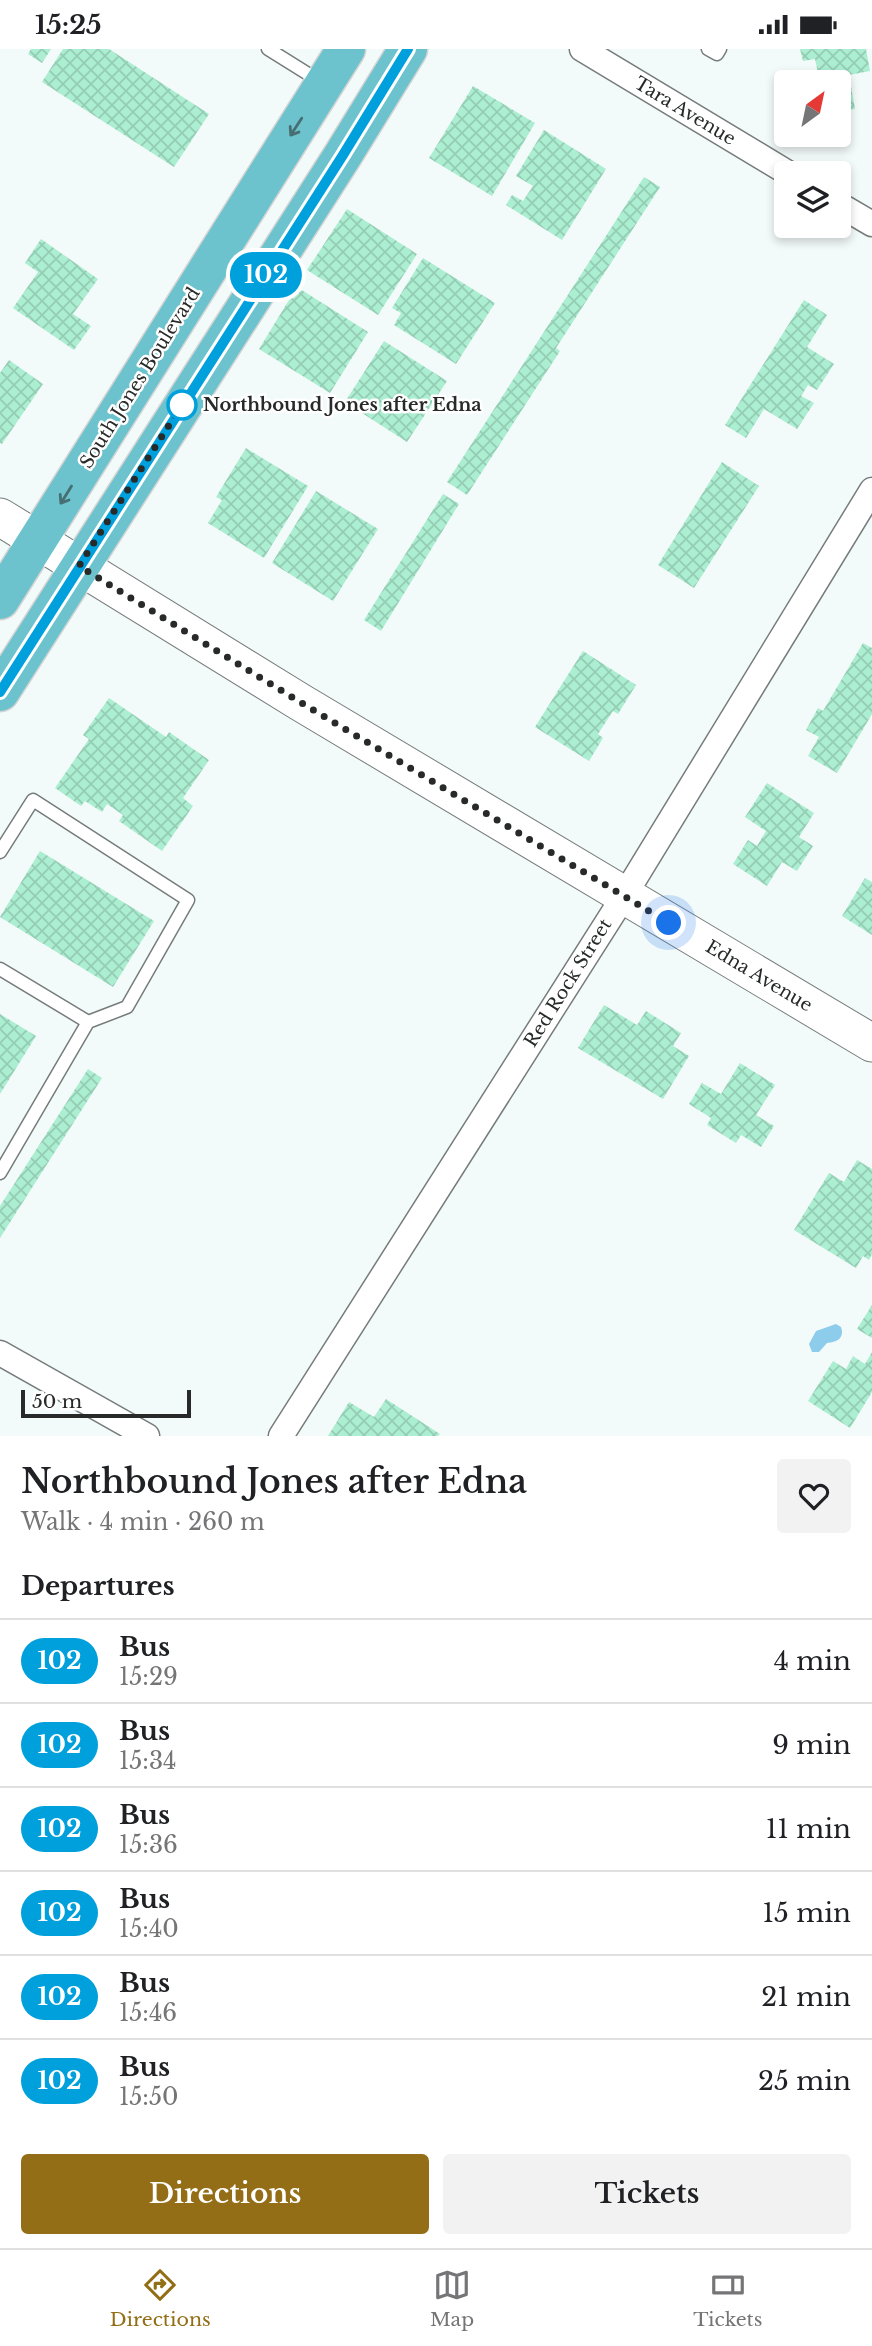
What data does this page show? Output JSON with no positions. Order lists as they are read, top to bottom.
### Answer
{
  "streets": {
    "main road": ["South Jones Boulevard"],
    "street": ["Tara Avenue", "Edna Avenue", "Red Rock Street"]
  },
  "crossings": [
    ["South Jones Boulevard", "Edna Avenue"],
    ["Edna Avenue", "Red Rock Street"]
  ],
  "places": ["Northbound Jones after Edna"],
  "lines": ["bus line 102"],
  "scale_bar": "50 m",
  "north": "top right",
  "page": {
    "status": "15:25",
    "on_map": "102",
    "scale": "50 m",
    "heading": [
      ["Northbound Jones after Edna", "Walk · 4 min · 260 m"],
      "Departures"
    ],
    "list": [
      {
        "mark": "102",
        "name": "Bus",
        "note": "15:29",
        "value": "4 min"
      },
      {
        "mark": "102",
        "name": "Bus",
        "note": "15:34",
        "value": "9 min"
      },
      {
        "mark": "102",
        "name": "Bus",
        "note": "15:36",
        "value": "11 min"
      },
      {
        "mark": "102",
        "name": "Bus",
        "note": "15:40",
        "value": "15 min"
      },
      {
        "mark": "102",
        "name": "Bus",
        "note": "15:46",
        "value": "21 min"
      },
      {
        "mark": "102",
        "name": "Bus",
        "note": "15:50",
        "value": "25 min"
      }
    ],
    "buttons": ["Directions", "Tickets"],
    "tabs": ["Directions", "Map", "Tickets"]
  }
}
